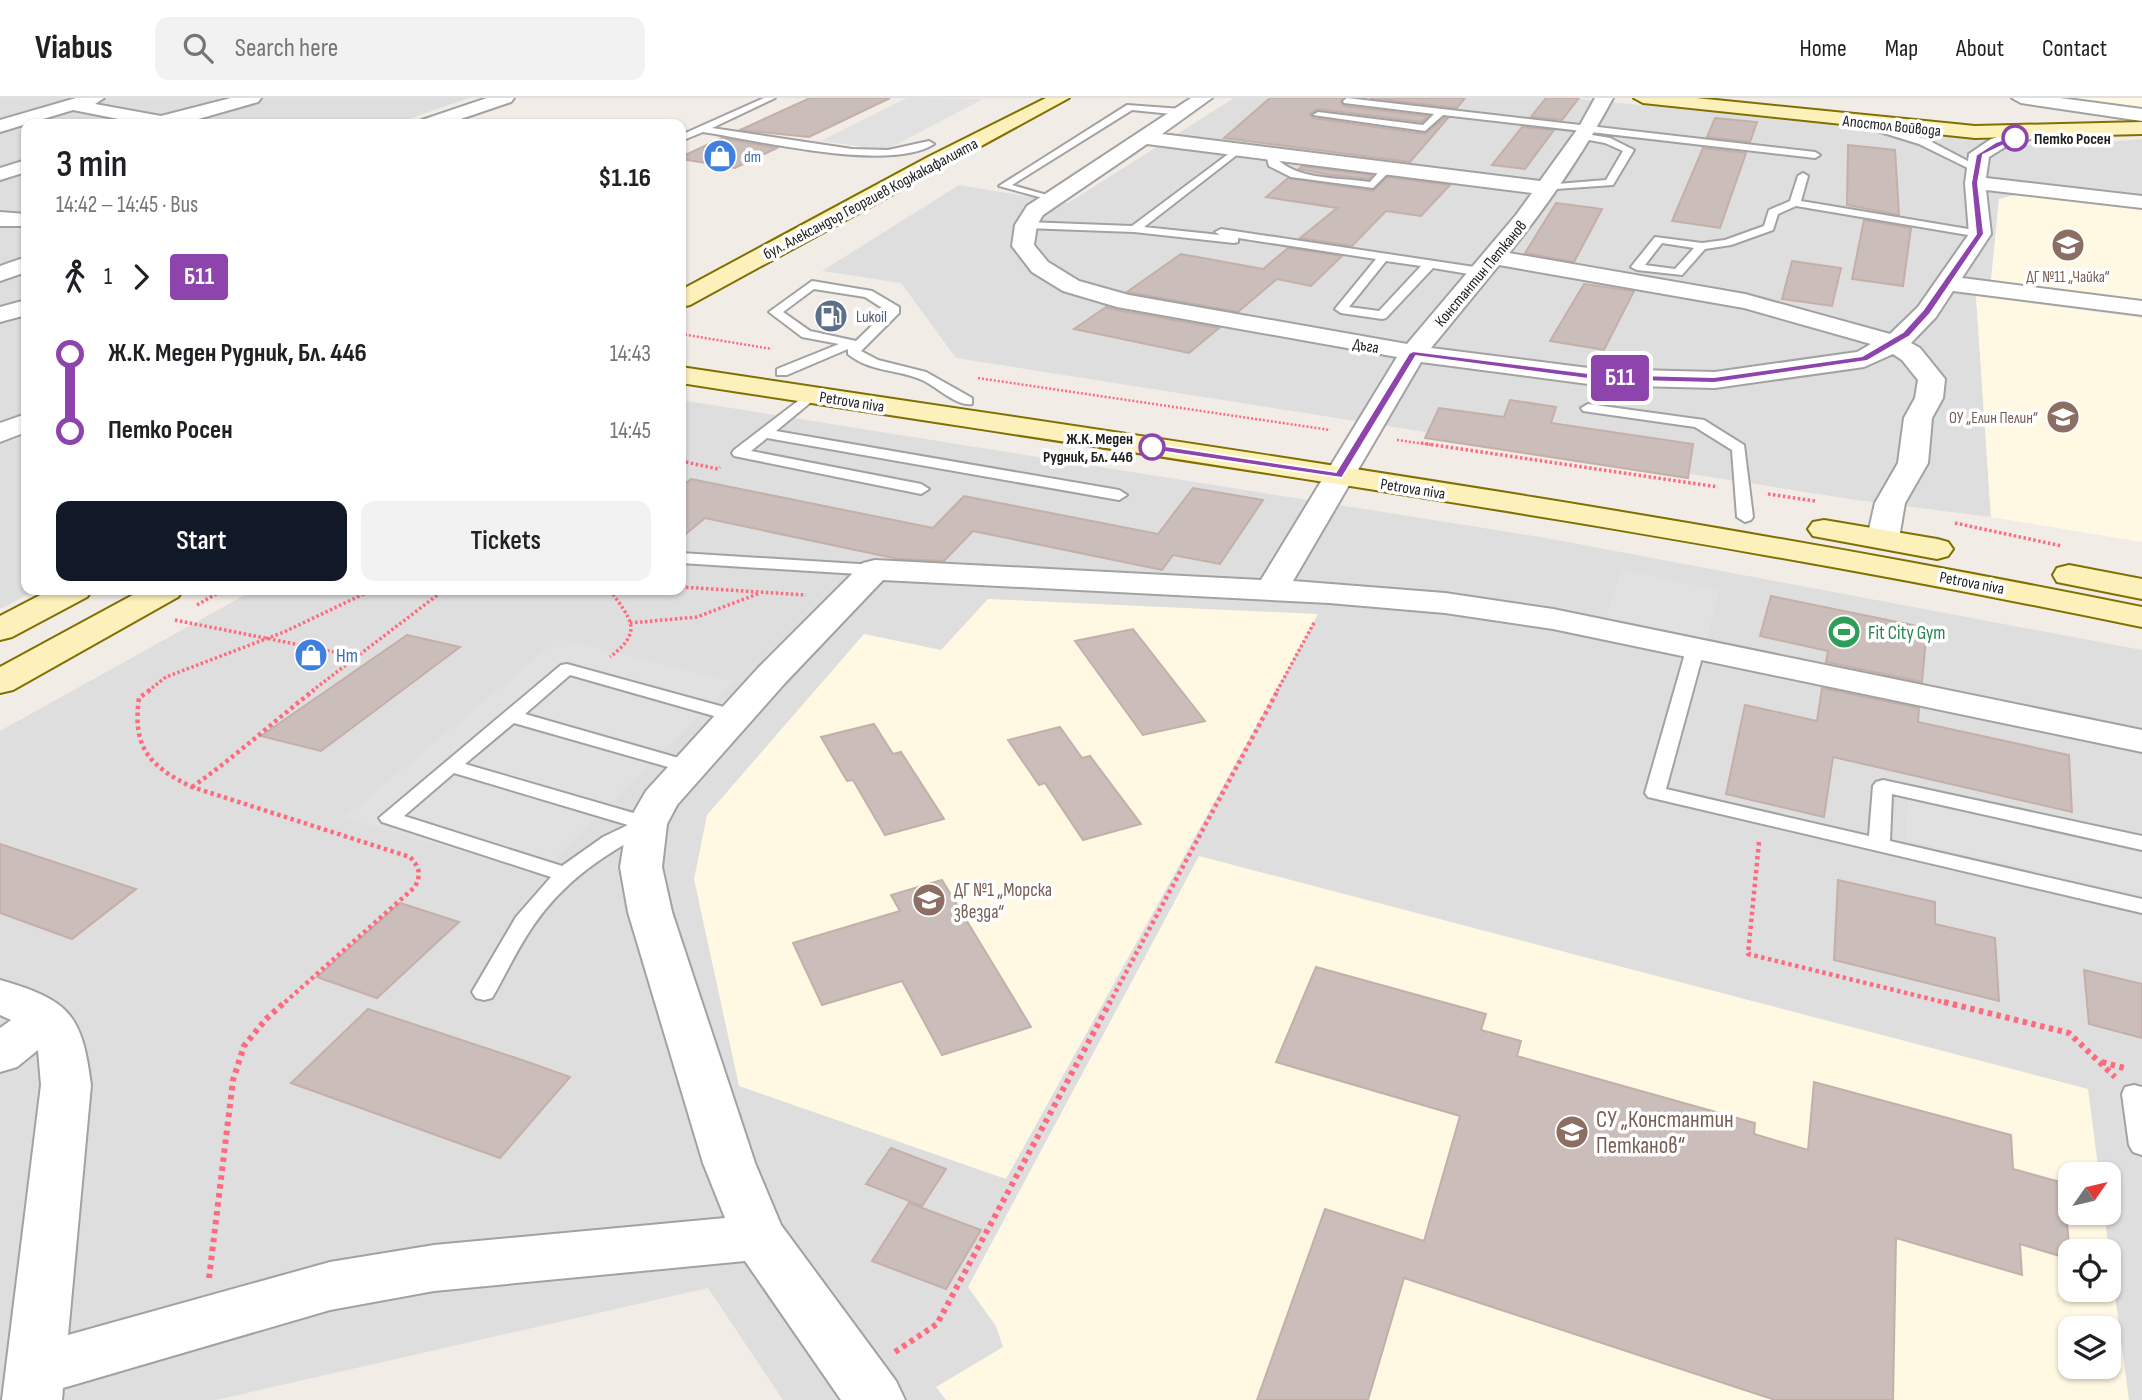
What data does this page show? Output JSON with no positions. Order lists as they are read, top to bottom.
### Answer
{
  "streets": {
    "street": [
      "Апостол Войвода",
      "бул. Александър Георгиев Коджакафалията",
      "Константин Петканов",
      "Дъга",
      "Petrova niva"
    ]
  },
  "crossings": [
    ["Константин Петканов", "Дъга"],
    ["Константин Петканов", "Petrova niva"]
  ],
  "places": {
    "other": ["Петко Росен", "Ж.К. Меден Рудник, Бл. 446"],
    "shop": ["dm", "Hm"],
    "school or university": [
      "ДГ №11 „Чайка“",
      "ОУ „Елин Пелин“",
      "ДГ №1 „Морска звезда“",
      "СУ „Константин Петканов“"
    ],
    "fuel station": ["Lukoil"],
    "sports": ["Fit City Gym"]
  },
  "lines": ["bus line Б11"],
  "north": "top right",
  "page": {
    "header": "Viabus",
    "search": "Search here",
    "nav": [
      "Home",
      "Map",
      "About",
      "Contact"
    ],
    "on_map": "Б11",
    "heading": ["3 min", "14:42 – 14:45 · Bus", "$1.16"],
    "legs": ["1", "Б11"],
    "list": [
      {
        "name": "Ж.К. Меден Рудник, Бл. 446",
        "value": "14:43"
      },
      {
        "name": "Петко Росен",
        "value": "14:45"
      }
    ],
    "buttons": ["Start", "Tickets"]
  }
}
